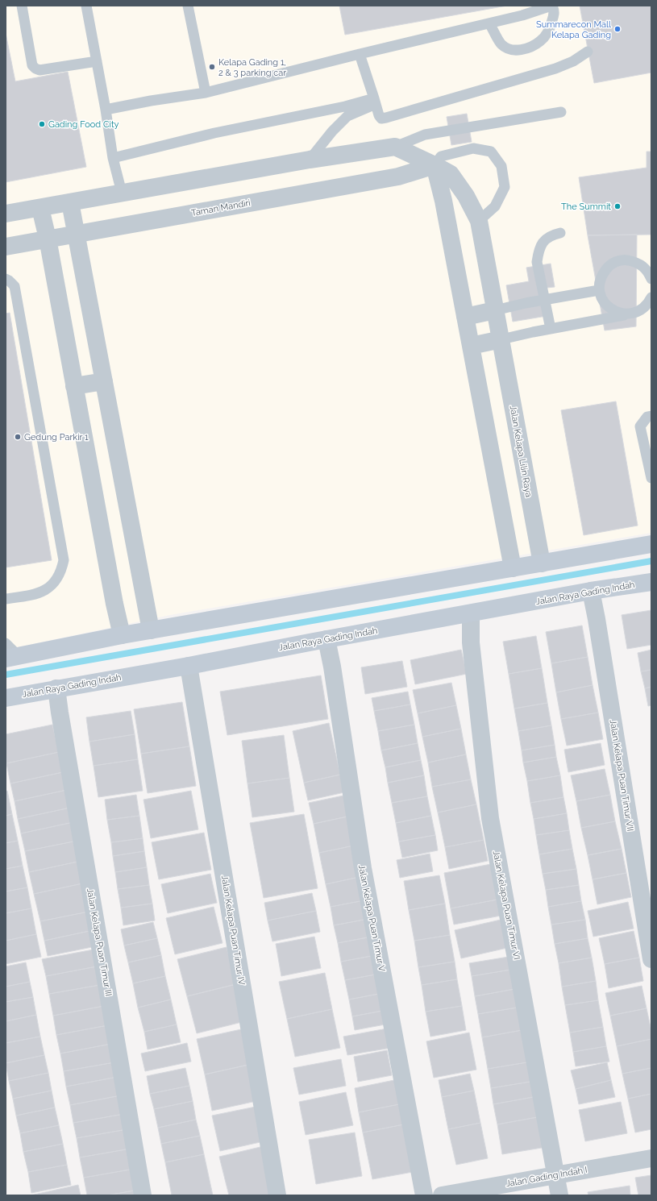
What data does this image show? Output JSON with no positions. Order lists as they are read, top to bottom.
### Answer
{
  "streets": {
    "street": [
      "Taman Mandiri",
      "Jalan Kelapa Lilin Raya",
      "Jalan Raya Gading Indah",
      "Jalan Kelapa Puan Timur VII",
      "Jalan Kelapa Puan Timur VI",
      "Jalan Kelapa Puan Timur V",
      "Jalan Kelapa Puan Timur IV",
      "Jalan Kelapa Puan Timur III",
      "Jalan Gading Indah I"
    ]
  },
  "crossings": [
    ["Taman Mandiri", "Jalan Kelapa Lilin Raya"],
    ["Jalan Raya Gading Indah", "Jalan Kelapa Puan Timur VII"],
    ["Jalan Raya Gading Indah", "Jalan Kelapa Puan Timur VI"],
    ["Jalan Raya Gading Indah", "Jalan Kelapa Puan Timur V"],
    ["Jalan Raya Gading Indah", "Jalan Kelapa Puan Timur IV"],
    ["Jalan Raya Gading Indah", "Jalan Kelapa Puan Timur III"],
    ["Jalan Kelapa Puan Timur VI", "Jalan Gading Indah I"]
  ],
  "places": [
    "Summarecon Mall Kelapa Gading",
    "Kelapa Gading 1, 2 & 3 parking car",
    "Gading Food City",
    "The Summit",
    "Gedung Parkir 1"
  ]
}
